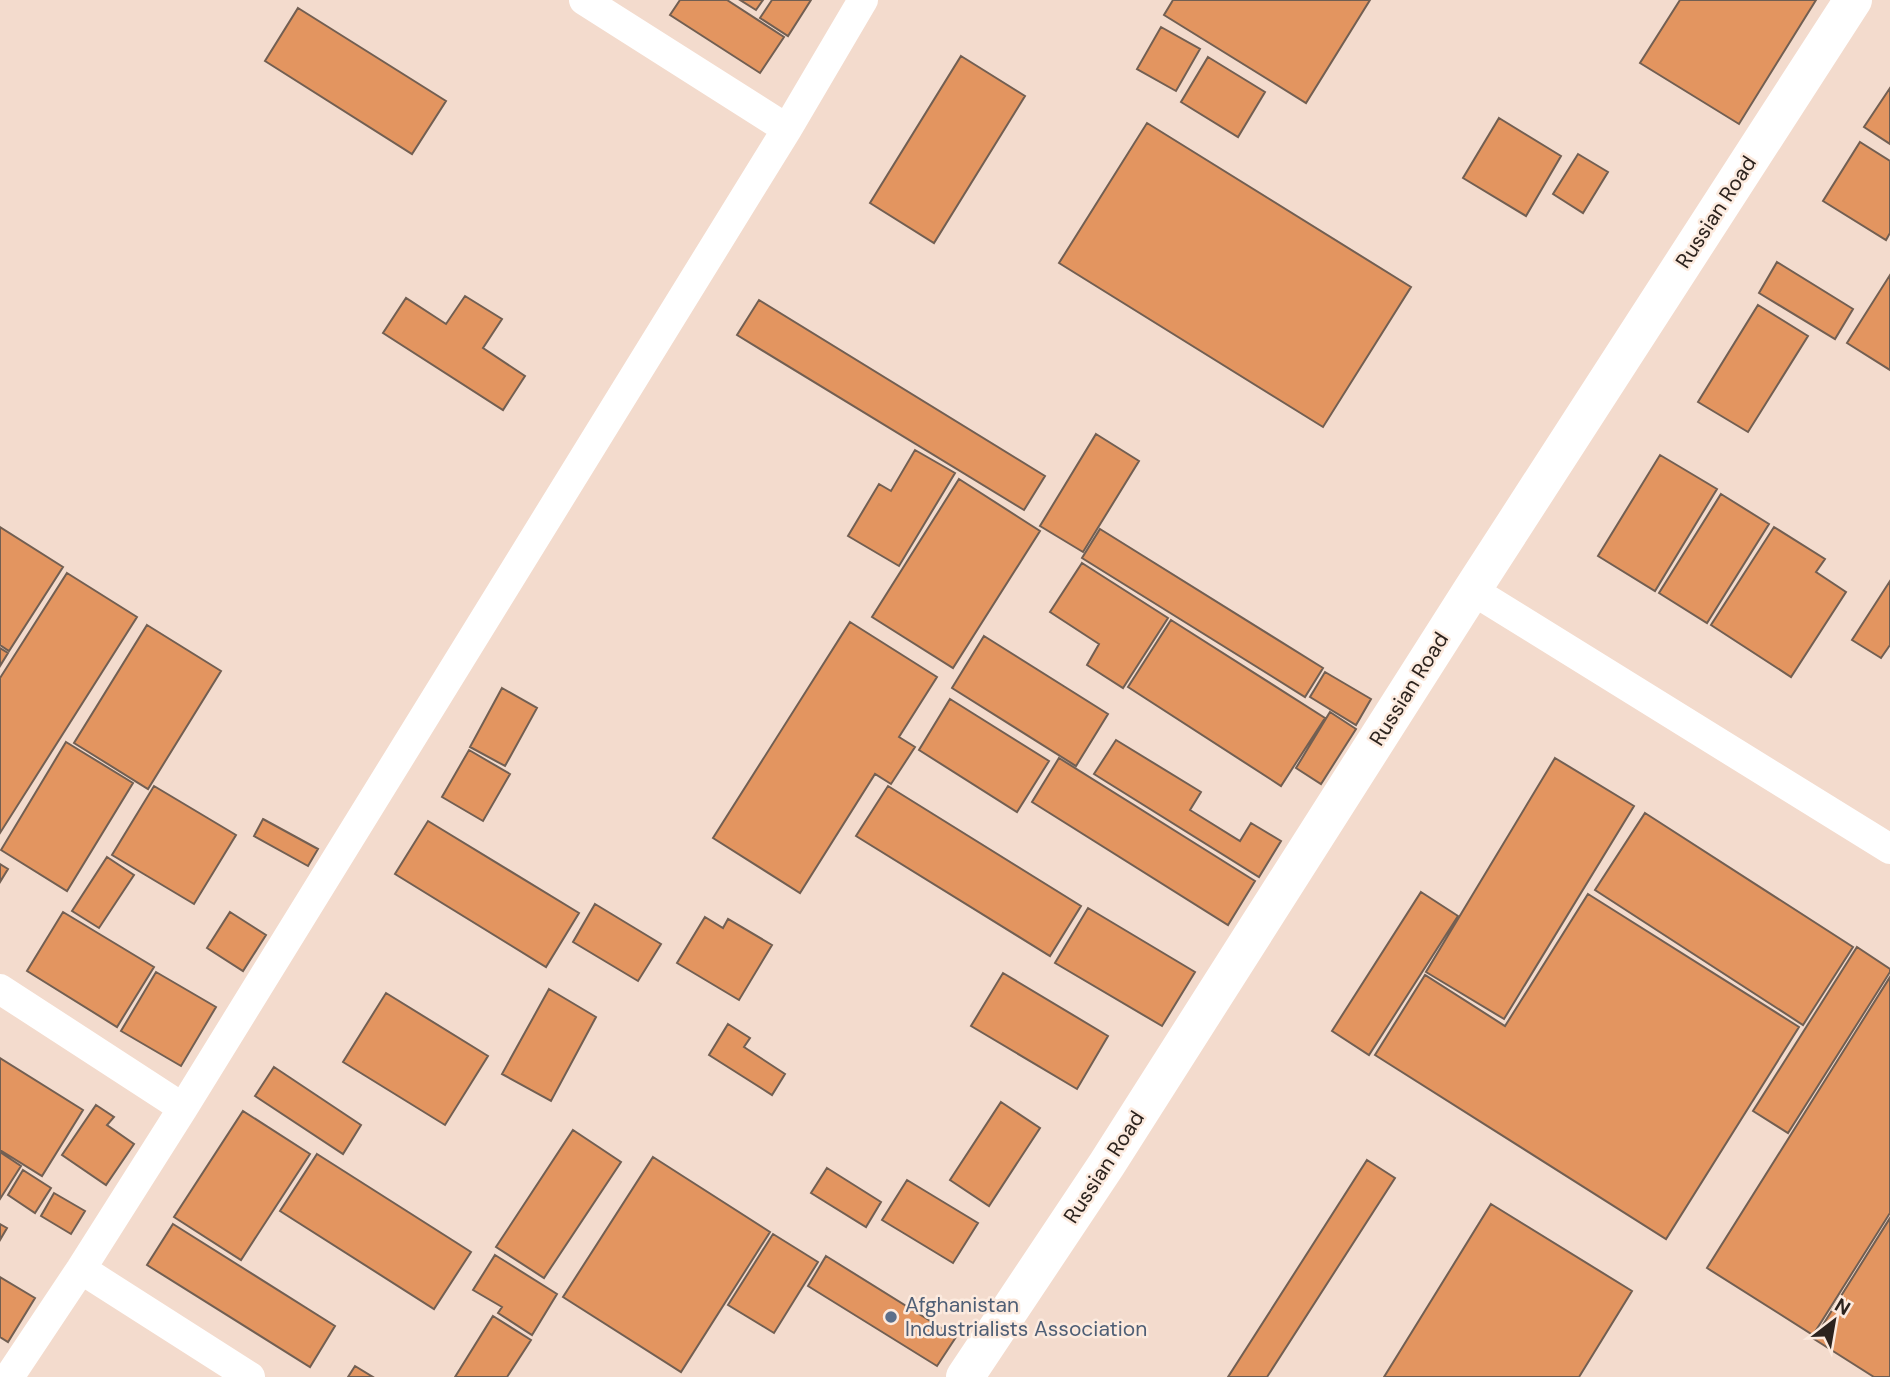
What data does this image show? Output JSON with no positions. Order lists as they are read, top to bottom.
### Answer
{
  "streets": {
    "main road": ["Russian Road"]
  },
  "places": ["Afghanistan Industrialists Association"],
  "north": "top right"
}
